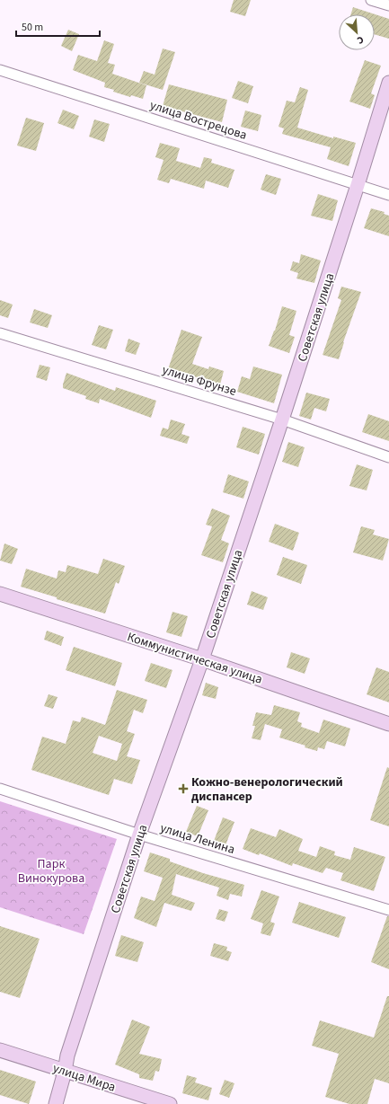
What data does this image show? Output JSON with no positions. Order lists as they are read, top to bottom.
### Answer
{
  "streets": {
    "street": [
      "улица Вострецова",
      "Советская улица",
      "улица Фрунзе",
      "Коммунистическая улица",
      "улица Ленина",
      "улица Мира"
    ]
  },
  "crossings": [
    ["улица Вострецова", "Советская улица"],
    ["Советская улица", "улица Фрунзе"],
    ["Советская улица", "Коммунистическая улица"],
    ["Советская улица", "улица Ленина"],
    ["Советская улица", "улица Мира"]
  ],
  "parks": ["Парк Винокурова"],
  "places": {
    "health": ["Кожно-венерологический диспансер"]
  },
  "scale_bar": "50 m",
  "north": "bottom right"
}
